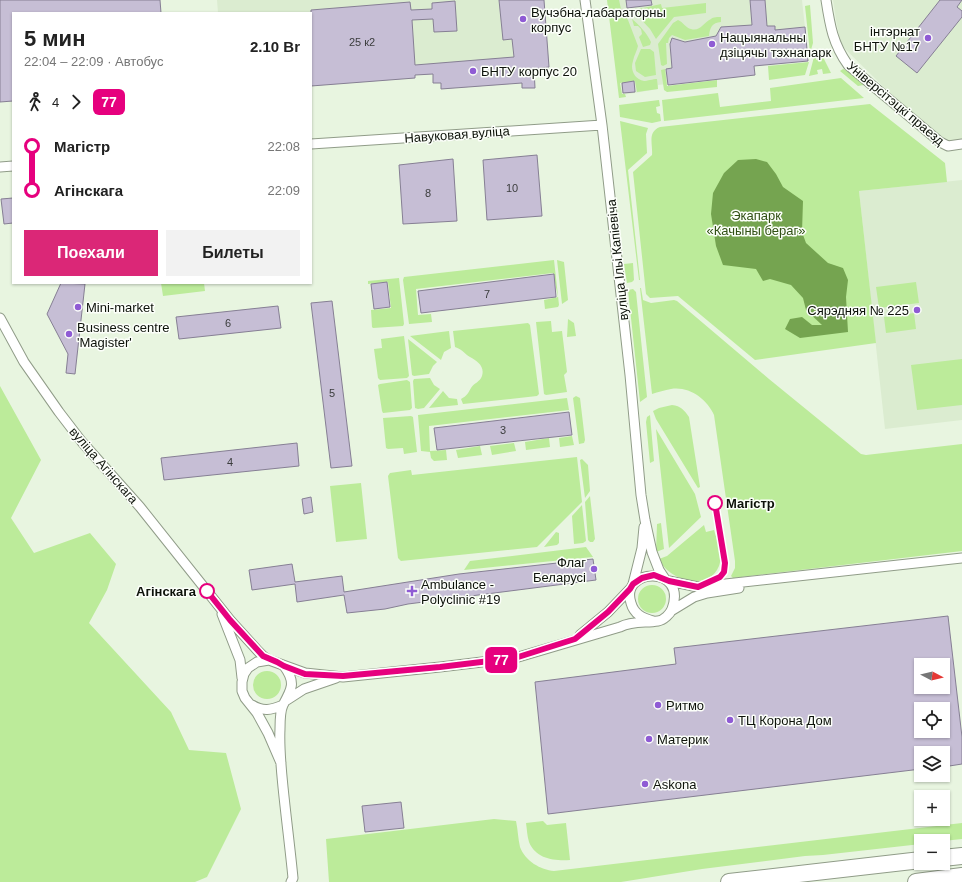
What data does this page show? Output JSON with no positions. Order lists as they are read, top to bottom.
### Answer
{
  "streets": {
    "street": [
      "Універсітэцкі праезд",
      "Навуковая вуліца",
      "вуліца Ільі Капіевіча",
      "вуліца Агінскага"
    ]
  },
  "crossings": [
    ["Навуковая вуліца", "вуліца Ільі Капіевіча"]
  ],
  "parks": ["Экапарк «Качыны бераг»"],
  "places": {
    "other": [
      "Вучэбна-лабараторны корпус",
      "інтэрнат БНТУ №17",
      "Нацыянальны дзіцячы тэхнапарк",
      "БНТУ корпус 20",
      "Mini-market",
      "Сярэдняя № 225",
      "Business centre 'Magister'",
      "Магістр",
      "Флаг Беларусі",
      "Агінскага",
      "Ритмо",
      "ТЦ Корона Дом",
      "Материк",
      "Askona"
    ],
    "health": ["Ambulance - Polyclinic #19"]
  },
  "lines": ["bus line 77"],
  "house_numbers": [
    "25 к2",
    "10",
    "8",
    "7",
    "6",
    "5",
    "3",
    "4"
  ],
  "north": "right",
  "page": {
    "on_map": "77",
    "heading": ["5 мин", "22:04 – 22:09 · Автобус", "2.10 Br"],
    "legs": ["4", "77"],
    "list": [
      {
        "name": "Магістр",
        "value": "22:08"
      },
      {
        "name": "Агінскага",
        "value": "22:09"
      }
    ],
    "buttons": ["Поехали", "Билеты"],
    "map_buttons": ["+", "−"]
  }
}
